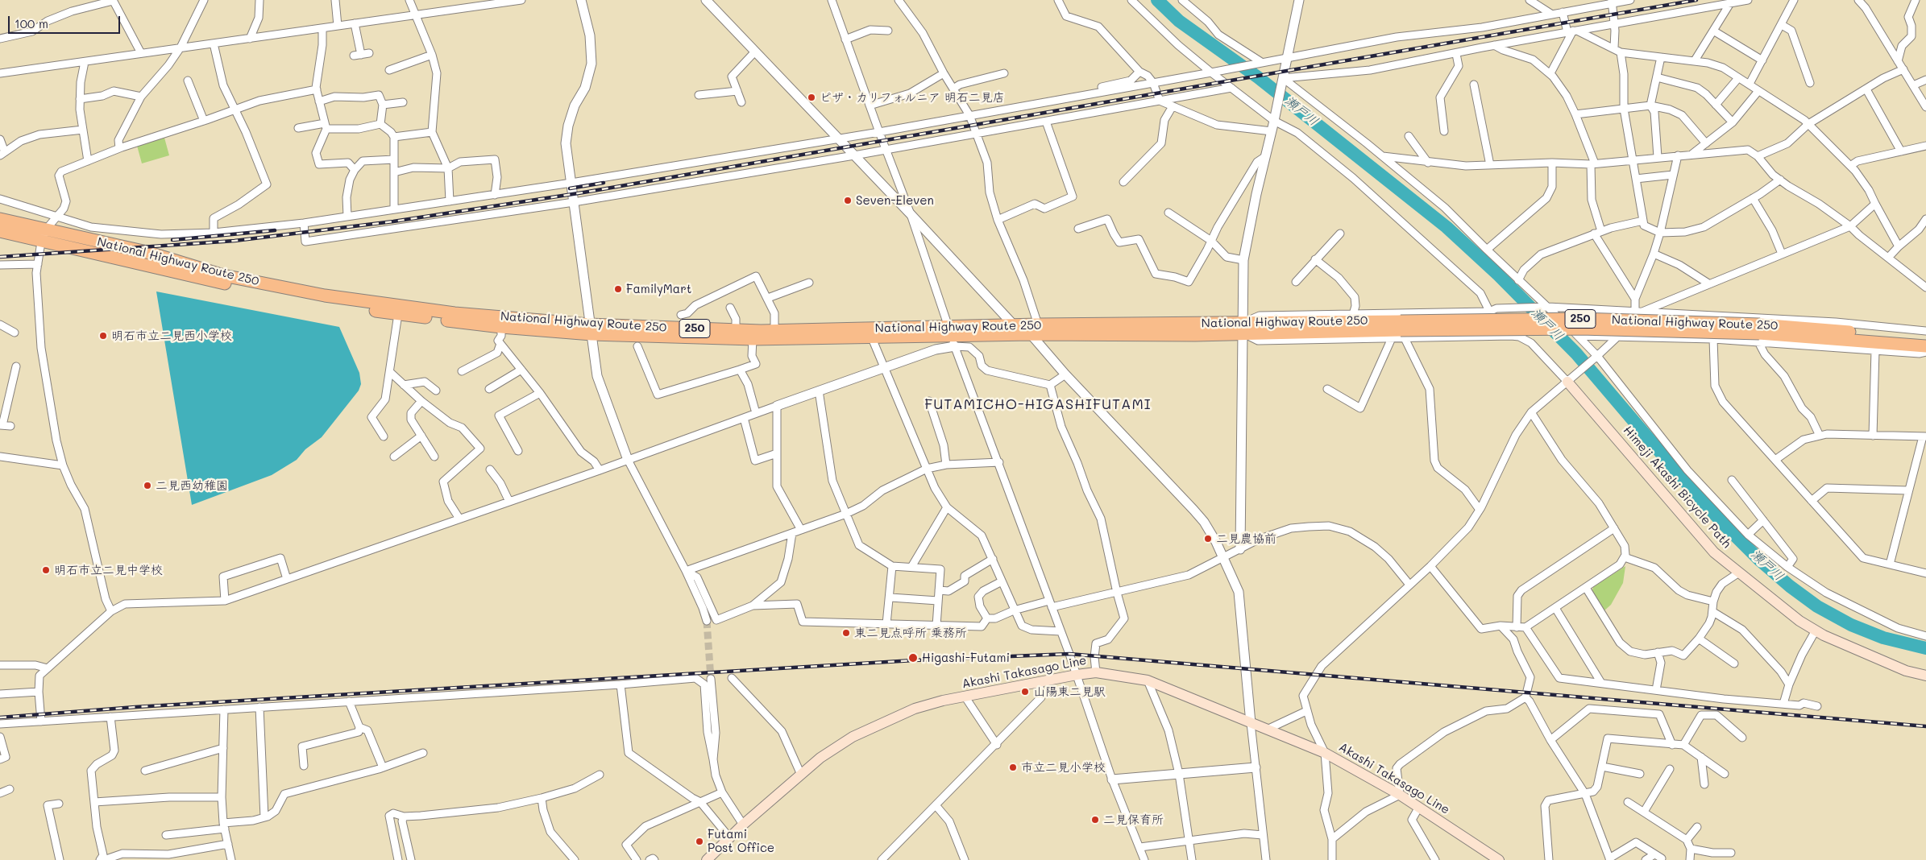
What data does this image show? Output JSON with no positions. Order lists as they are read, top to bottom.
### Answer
{
  "streets": {
    "highway": ["National Highway Route 250", "250"],
    "main road": ["Himeji Akashi Bicycle Path", "Akashi Takasago Line"]
  },
  "crossings": [
    ["National Highway Route 250", "250"]
  ],
  "districts": ["FUTAMICHO-HIGASHIFUTAMI"],
  "water": ["瀬戸川"],
  "places": [
    "ピザ・カリフォルニア 明石二見店",
    "Seven-Eleven",
    "FamilyMart",
    "明石市立二見西小学校",
    "二見西幼稚園",
    "二見農協前",
    "明石市立二見中学校",
    "東二見点呼所 乗務所",
    "Higashi-Futami",
    "山陽東二見駅",
    "市立二見小学校",
    "二見保育所",
    "Futami Post Office"
  ],
  "scale_bar": "100 m"
}
